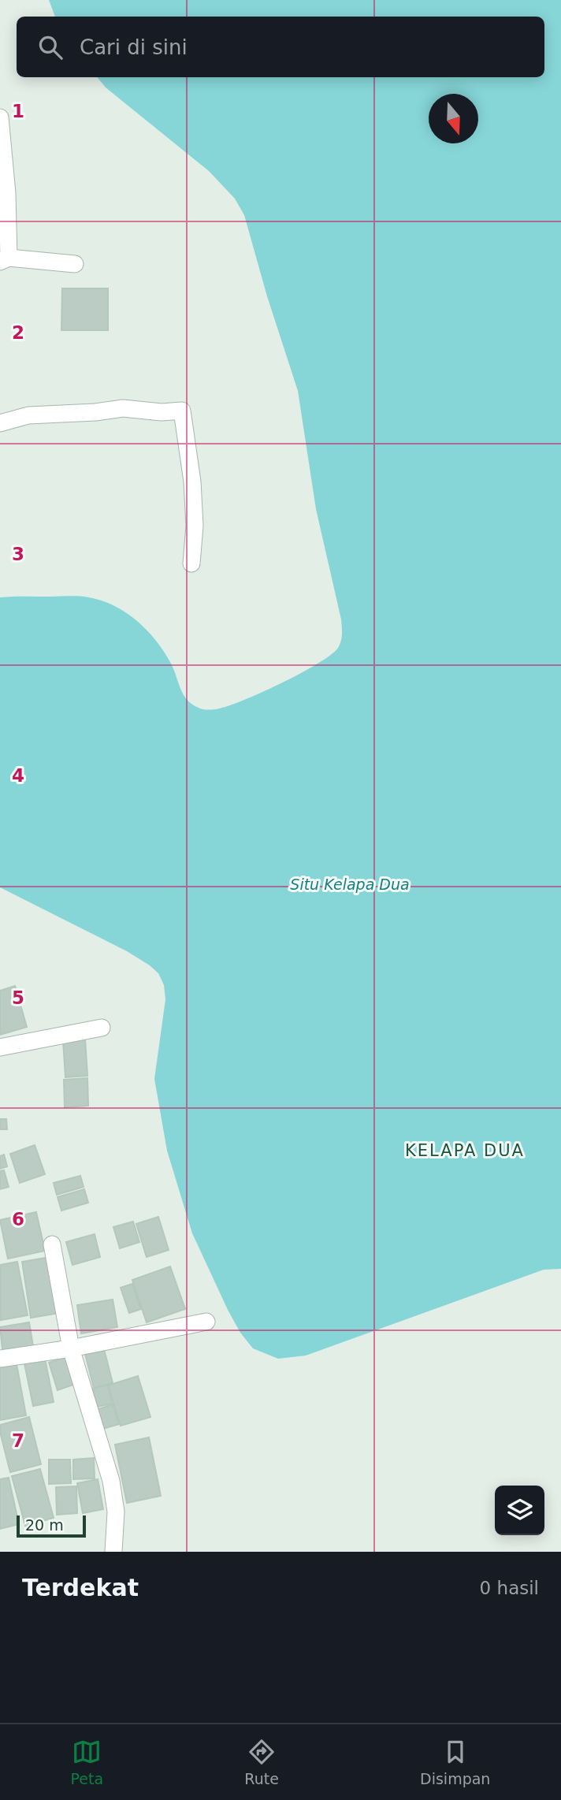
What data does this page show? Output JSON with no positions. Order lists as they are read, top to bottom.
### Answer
{
  "districts": ["KELAPA DUA"],
  "water": ["Situ Kelapa Dua"],
  "scale_bar": "20 m",
  "north": "bottom",
  "page": {
    "search": "Cari di sini",
    "scale": "20 m",
    "heading": ["Terdekat", "0 hasil"],
    "nav": ["Peta", "Rute", "Disimpan"]
  },
  "grid": {
    "rows": [
      "1",
      "2",
      "3",
      "4",
      "5",
      "6",
      "7"
    ]
  }
}
